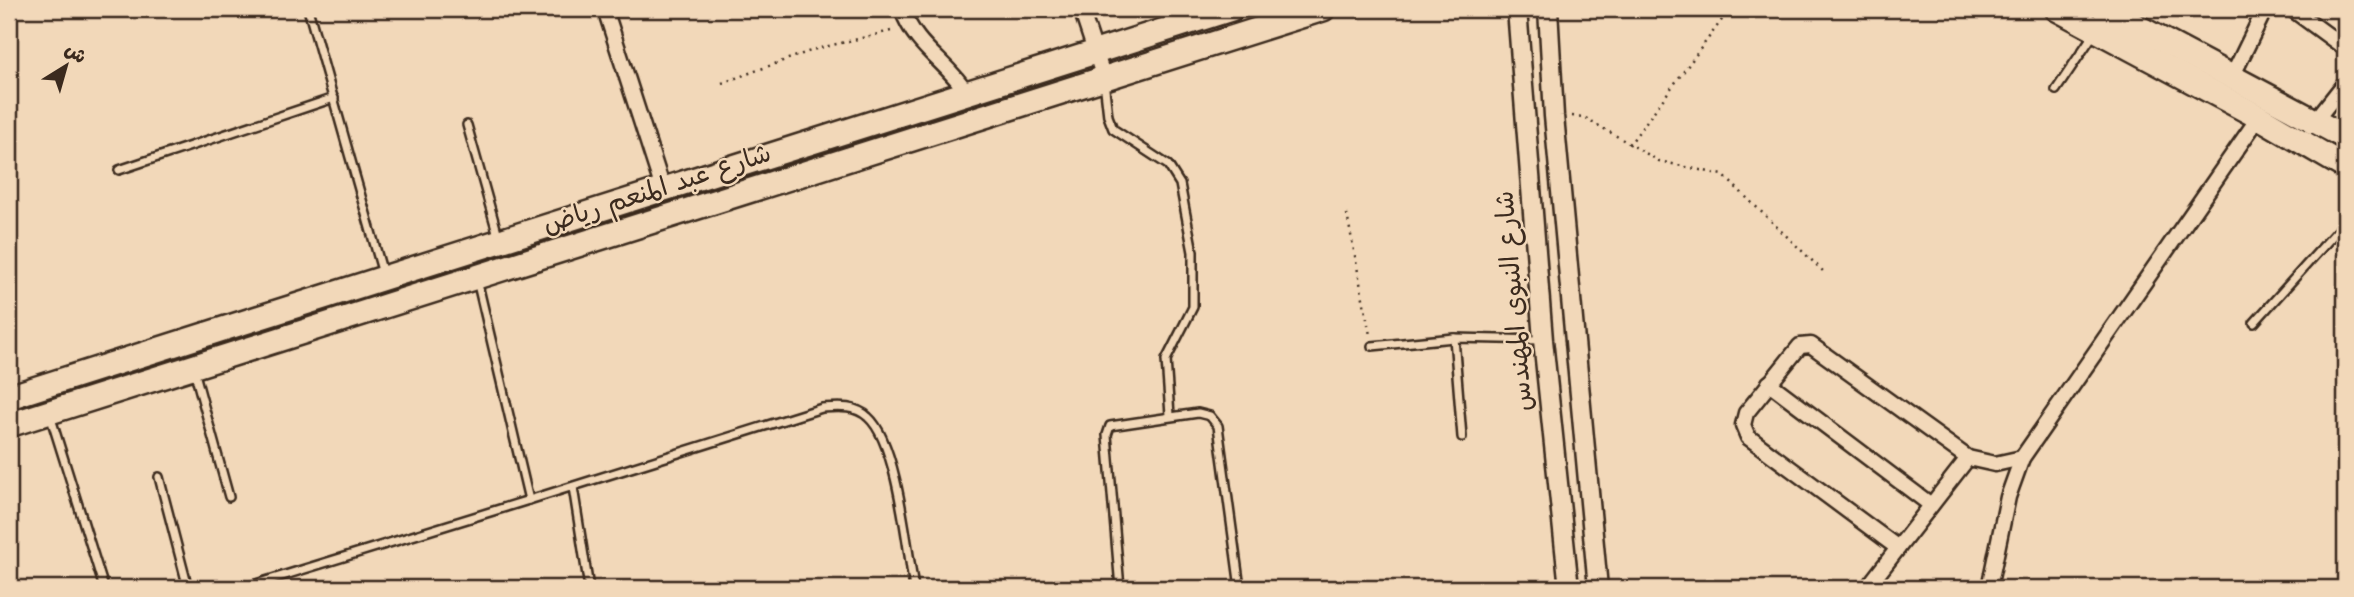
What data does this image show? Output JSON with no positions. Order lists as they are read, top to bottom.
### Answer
{
  "streets": {
    "highway": ["شارع عبد المنعم رياض"],
    "street": ["شارع النبوى المهندس"]
  },
  "north": "top right"
}
